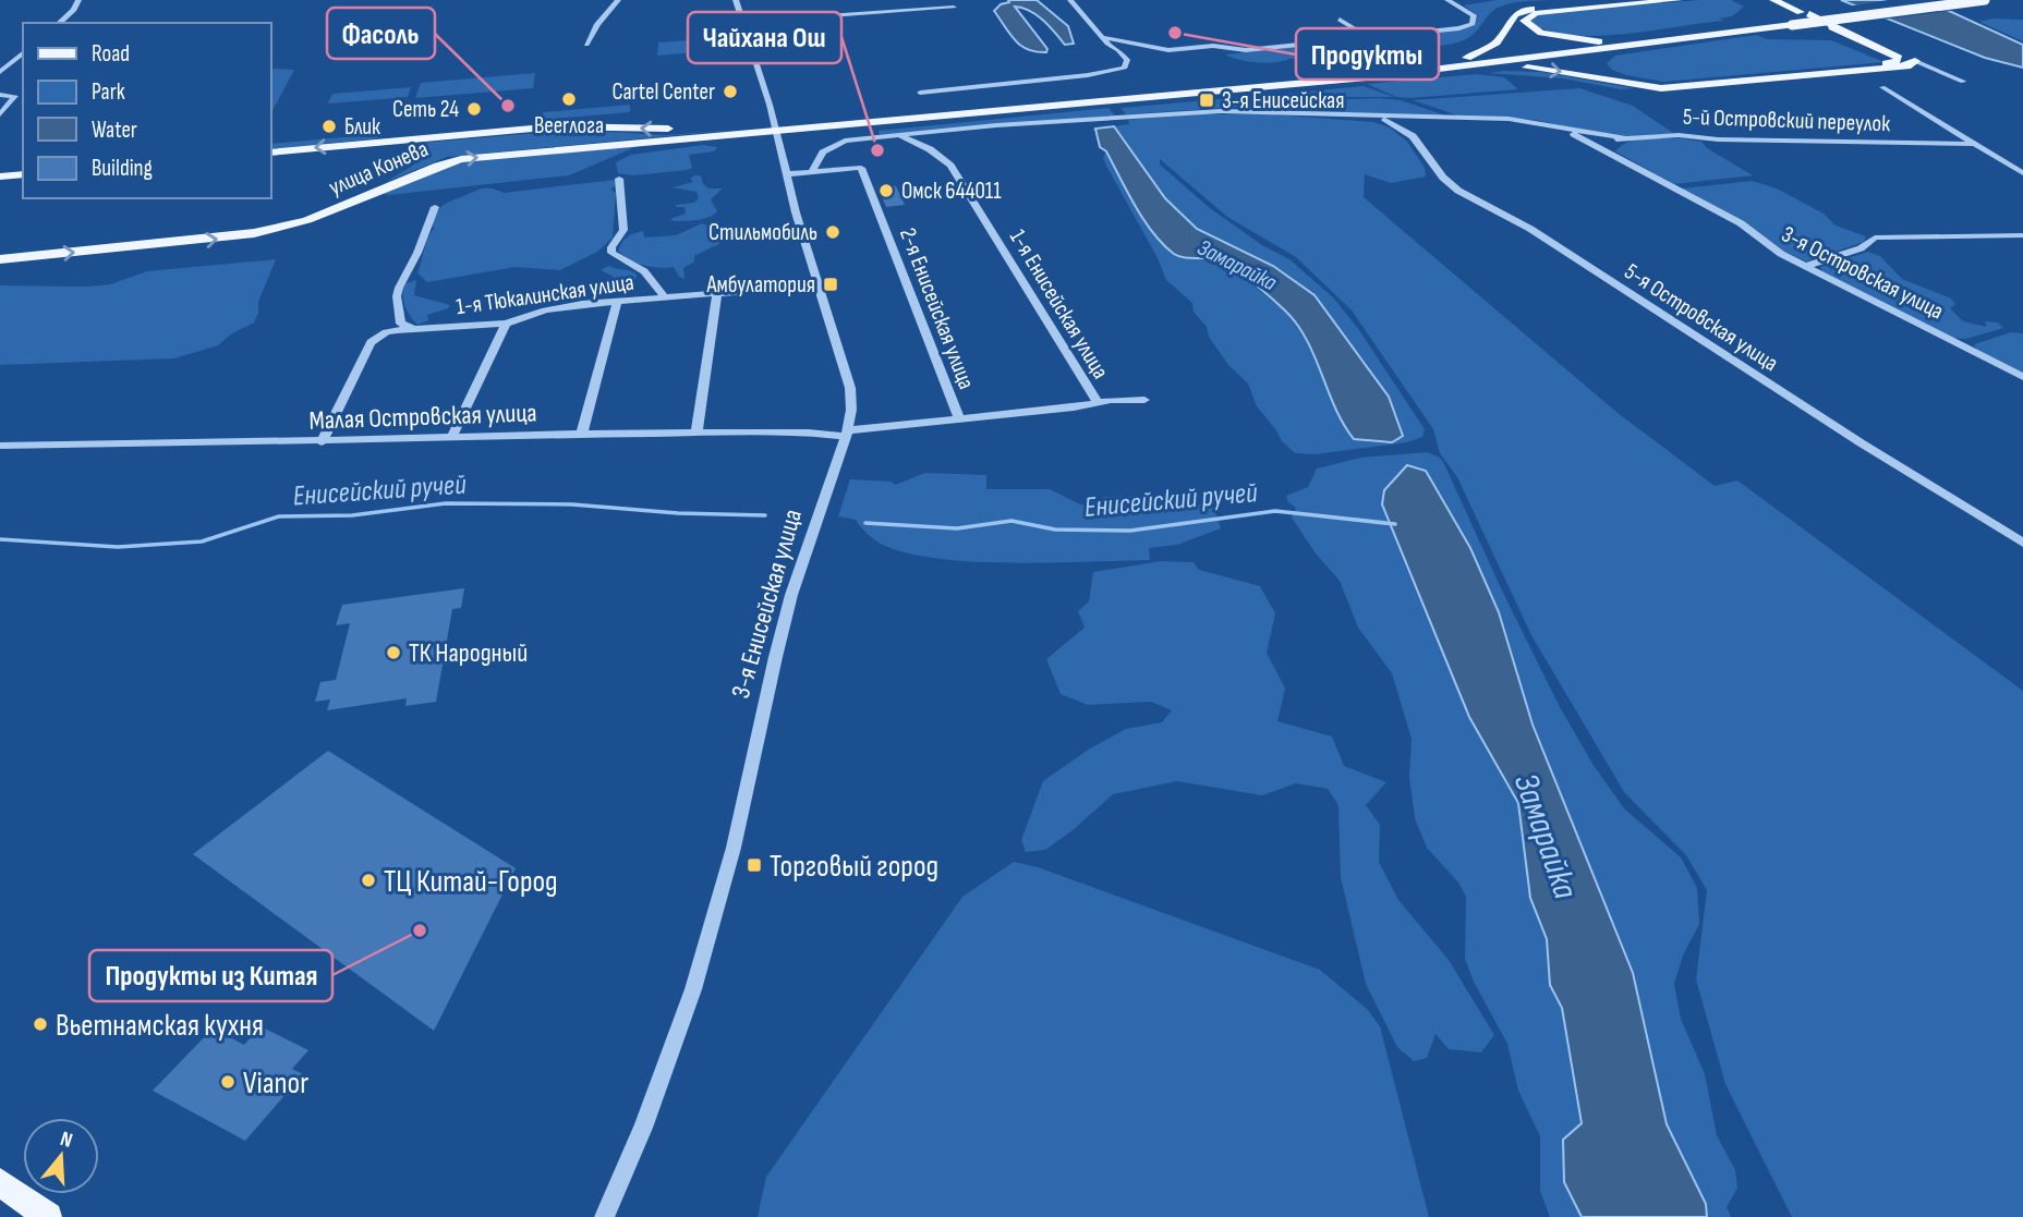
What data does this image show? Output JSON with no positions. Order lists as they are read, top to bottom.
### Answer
{
  "streets": {
    "main road": ["улица Конева"],
    "street": [
      "5-й Островский переулок",
      "3-я Островская улица",
      "1-я Тюкалинская улица",
      "1-я Енисейская улица",
      "2-я Енисейская улица",
      "5-я Островская улица",
      "Малая Островская улица",
      "3-я Енисейская улица"
    ]
  },
  "crossings": [
    ["5-й Островский переулок", "3-я Островская улица"],
    ["улица Конева", "3-я Енисейская улица"],
    ["1-я Тюкалинская улица", "Малая Островская улица"],
    ["1-я Тюкалинская улица", "3-я Енисейская улица"],
    ["1-я Енисейская улица", "Малая Островская улица"],
    ["2-я Енисейская улица", "Малая Островская улица"],
    ["Малая Островская улица", "3-я Енисейская улица"]
  ],
  "water": ["Замарайка", "Енисейский ручей"],
  "places": {
    "other": [
      "Продукты",
      "Cartel Center",
      "Beerлога",
      "Фасоль",
      "Сеть 24",
      "Блик",
      "Чайхана Ош",
      "Омск 644011",
      "Стильмобиль",
      "ТК Народный",
      "ТЦ Китай-Город",
      "Продукты из Китая",
      "Вьетнамская кухня",
      "Vianor"
    ],
    "transit": ["3-я Енисейская", "Амбулатория", "Торговый город"]
  },
  "legend": [
    "Road",
    "Park",
    "Water",
    "Building"
  ],
  "north": "top"
}
